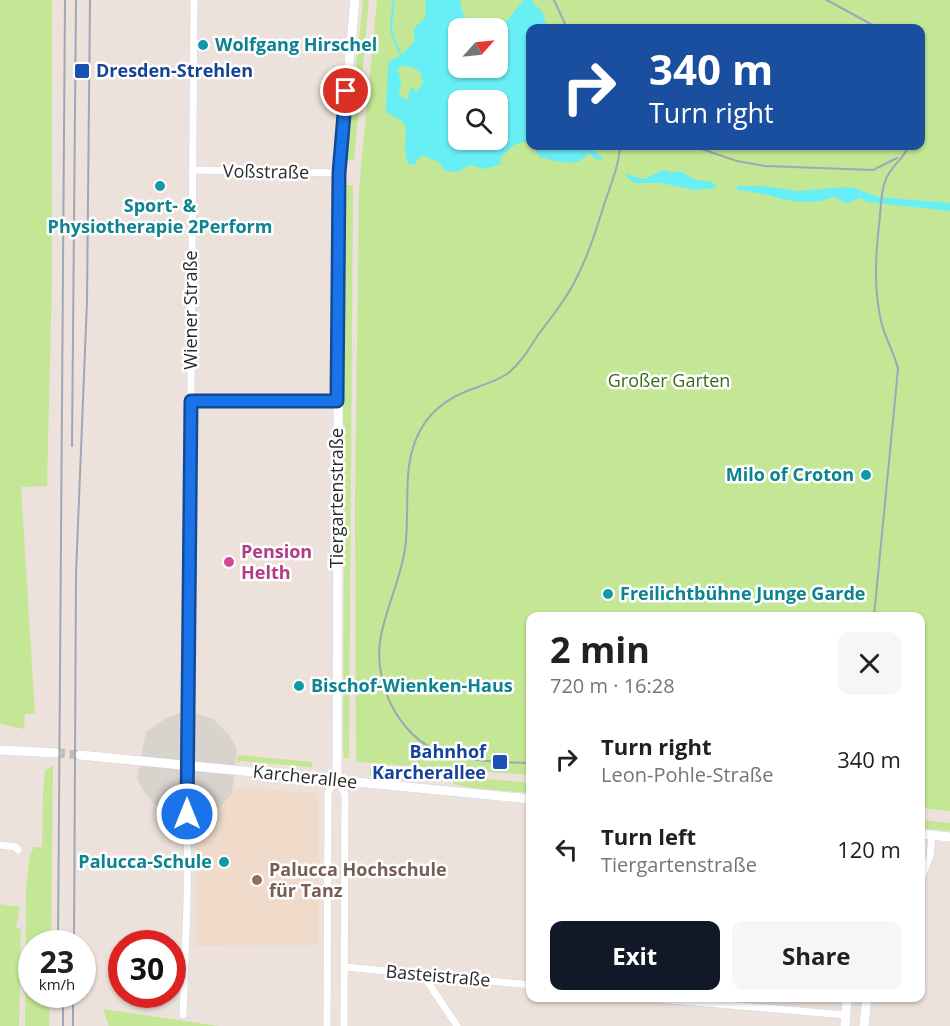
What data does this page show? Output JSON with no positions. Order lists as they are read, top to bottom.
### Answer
{
  "streets": {
    "main road": ["Tiergartenstraße", "Karcherallee"],
    "street": ["Voßstraße", "Wiener Straße", "Basteistraße"]
  },
  "crossings": [
    ["Voßstraße", "Wiener Straße"],
    ["Voßstraße", "Tiergartenstraße"],
    ["Wiener Straße", "Karcherallee"],
    ["Tiergartenstraße", "Karcherallee"],
    ["Tiergartenstraße", "Basteistraße"]
  ],
  "parks": ["Großer Garten"],
  "places": {
    "other": [
      "Wolfgang Hirschel",
      "Sport- & Physiotherapie 2Perform",
      "Milo of Croton",
      "Pension Helth",
      "Freilichtbühne Junge Garde",
      "Bischof-Wienken-Haus",
      "Palucca-Schule",
      "Palucca Hochschule für Tanz"
    ],
    "transit": ["Dresden-Strehlen", "Bahnhof Karcherallee"]
  },
  "north": "top right",
  "page": {
    "turn": ["340 m", "Turn right"],
    "heading": ["2 min", "720 m · 16:28"],
    "list": [
      {
        "name": "Turn right",
        "note": "Leon-Pohle-Straße",
        "value": "340 m"
      },
      {
        "name": "Turn left",
        "note": "Tiergartenstraße",
        "value": "120 m"
      }
    ],
    "buttons": ["Exit", "Share"],
    "speed": "23 km/h",
    "limit": "30"
  }
}
